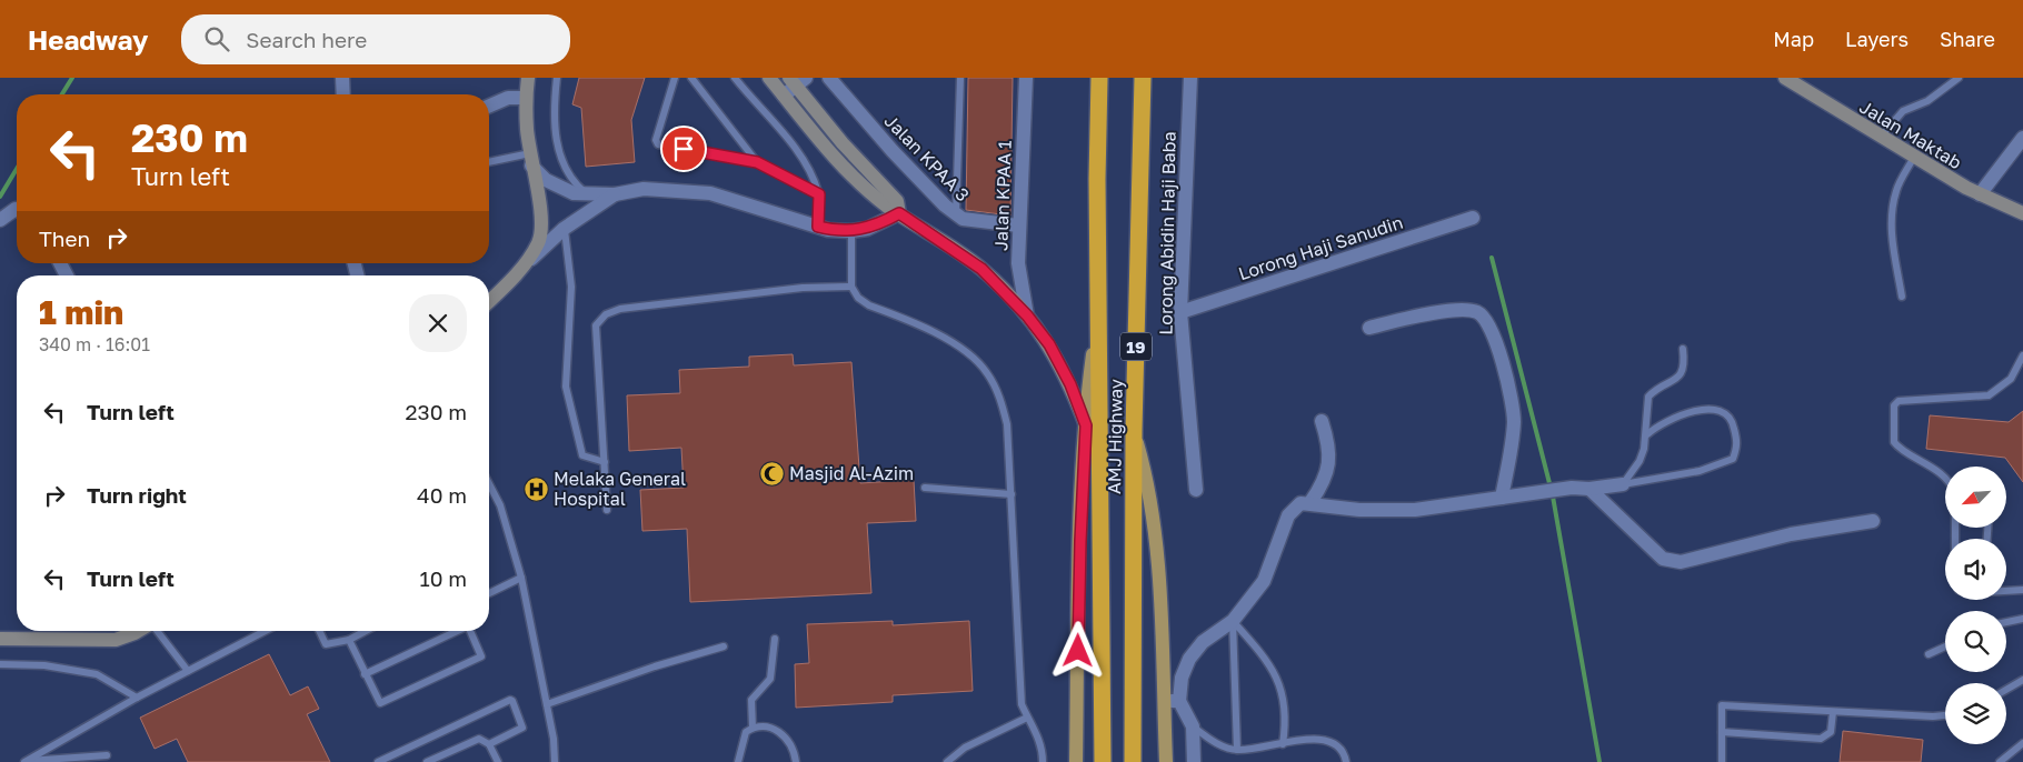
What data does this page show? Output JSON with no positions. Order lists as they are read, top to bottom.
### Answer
{
  "streets": {
    "highway": ["19", "AMJ Highway"],
    "street": [
      "Jalan Maktab",
      "Jalan KPAA 3",
      "Jalan KPAA 1",
      "Lorong Abidin Haji Baba",
      "Lorong Haji Sanudin"
    ]
  },
  "crossings": [
    ["Jalan KPAA 3", "Jalan KPAA 1"],
    ["Lorong Abidin Haji Baba", "Lorong Haji Sanudin"]
  ],
  "places": {
    "mosque": ["Masjid Al-Azim"],
    "hospital": ["Melaka General Hospital"]
  },
  "north": "bottom left",
  "page": {
    "header": "Headway",
    "search": "Search here",
    "nav": ["Map", "Layers", "Share"],
    "turn": ["230 m", "Turn left"],
    "then": "Then",
    "heading": ["1 min", "340 m · 16:01"],
    "list": [
      {
        "name": "Turn left",
        "value": "230 m"
      },
      {
        "name": "Turn right",
        "value": "40 m"
      },
      {
        "name": "Turn left",
        "value": "10 m"
      }
    ]
  }
}
